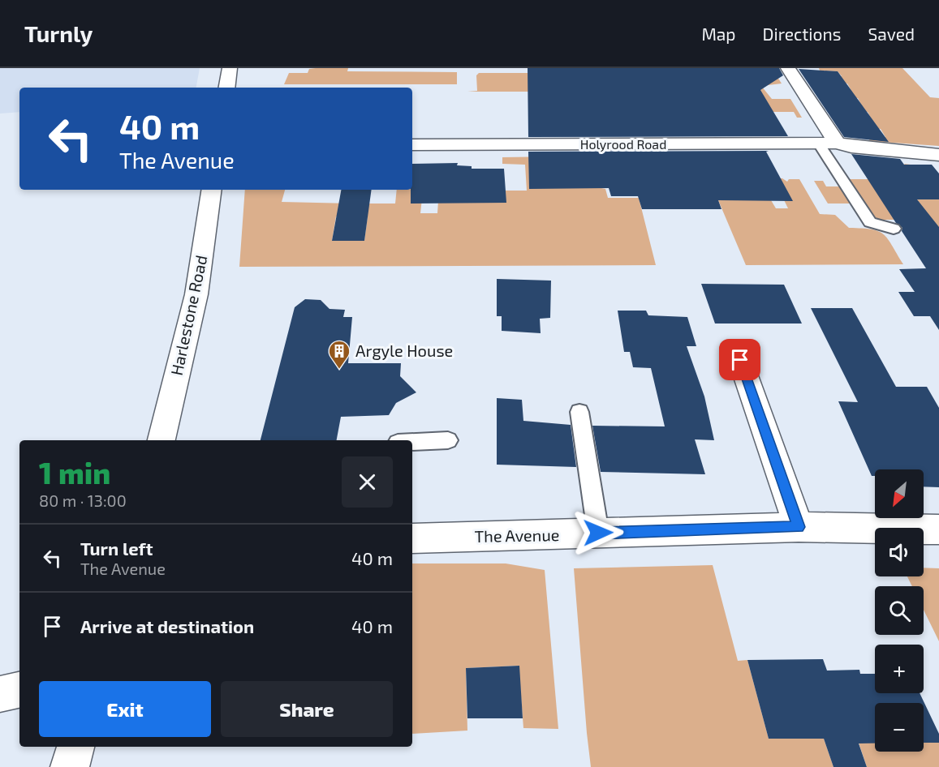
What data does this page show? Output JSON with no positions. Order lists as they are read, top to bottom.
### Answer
{
  "streets": {
    "street": ["Holyrood Road", "Harlestone Road", "The Avenue"]
  },
  "places": {
    "building": ["Argyle House"]
  },
  "north": "bottom left",
  "page": {
    "header": "Turnly",
    "nav": ["Map", "Directions", "Saved"],
    "turn": ["40 m", "The Avenue"],
    "heading": ["1 min", "80 m · 13:00"],
    "map_buttons": ["+", "−"],
    "list": [
      {
        "name": "Turn left",
        "note": "The Avenue",
        "value": "40 m"
      },
      {
        "name": "Arrive at destination",
        "value": "40 m"
      }
    ],
    "buttons": ["Exit", "Share"]
  }
}
